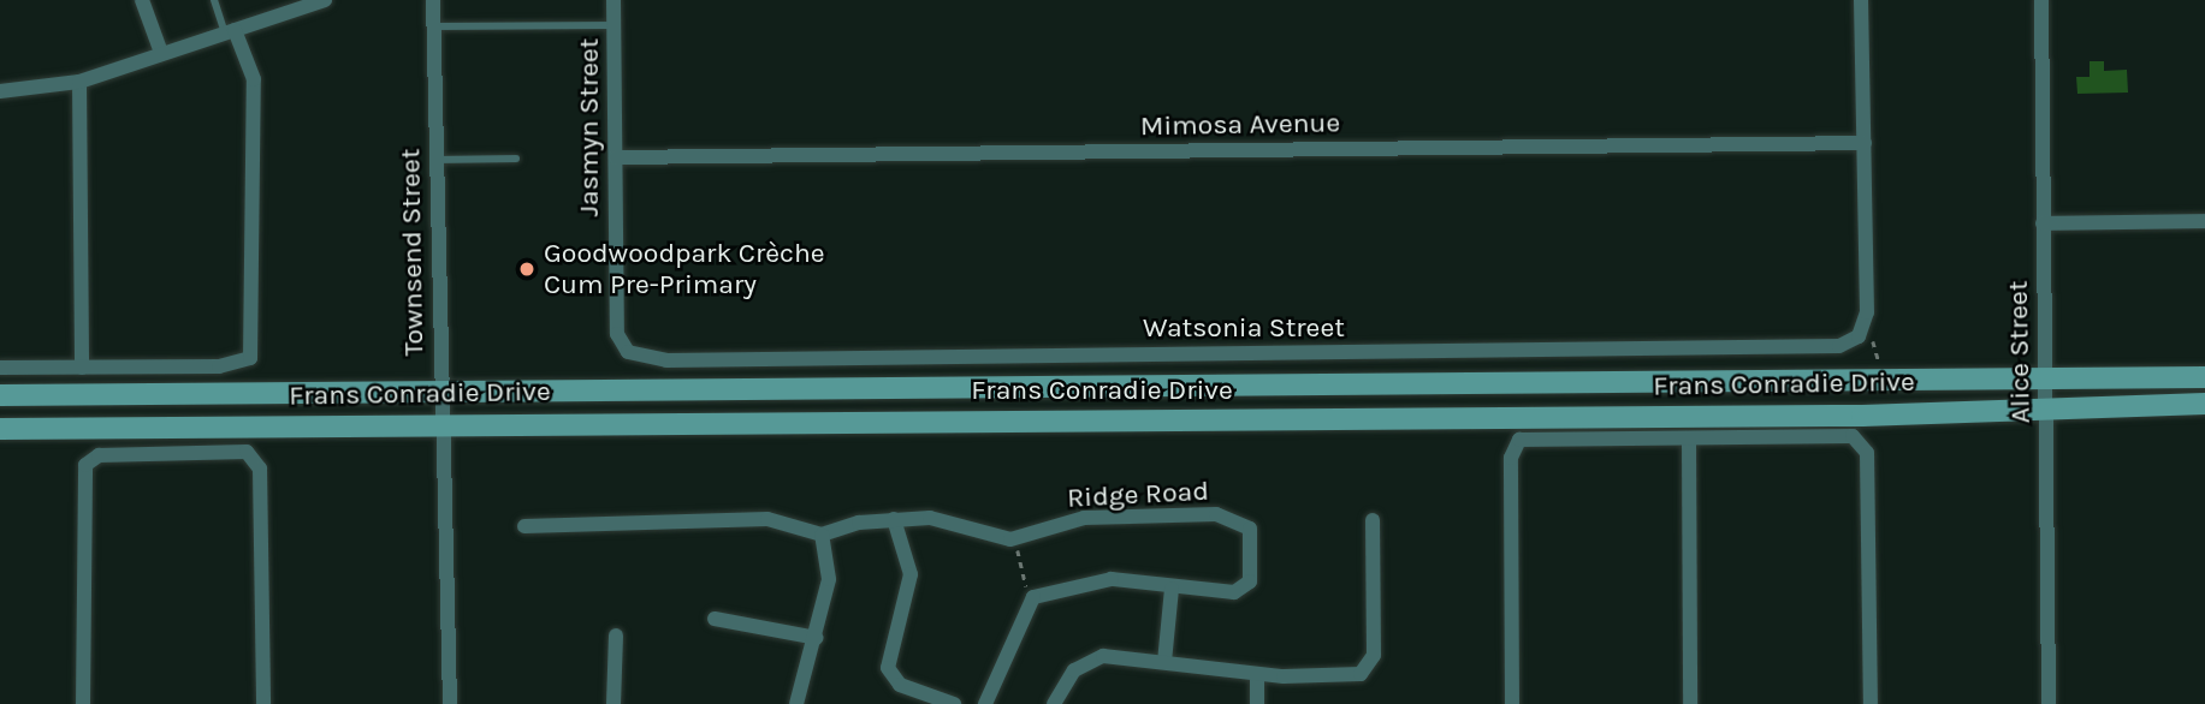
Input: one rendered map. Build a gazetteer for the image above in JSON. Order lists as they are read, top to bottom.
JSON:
{
  "streets": {
    "main road": ["Frans Conradie Drive"],
    "street": [
      "Mimosa Avenue",
      "Jasmyn Street",
      "Townsend Street",
      "Watsonia Street",
      "Alice Street",
      "Ridge Road"
    ]
  },
  "crossings": [
    ["Mimosa Avenue", "Jasmyn Street"],
    ["Jasmyn Street", "Watsonia Street"],
    ["Townsend Street", "Frans Conradie Drive"],
    ["Alice Street", "Frans Conradie Drive"]
  ],
  "places": ["Goodwoodpark Crèche Cum Pre-Primary"]
}
